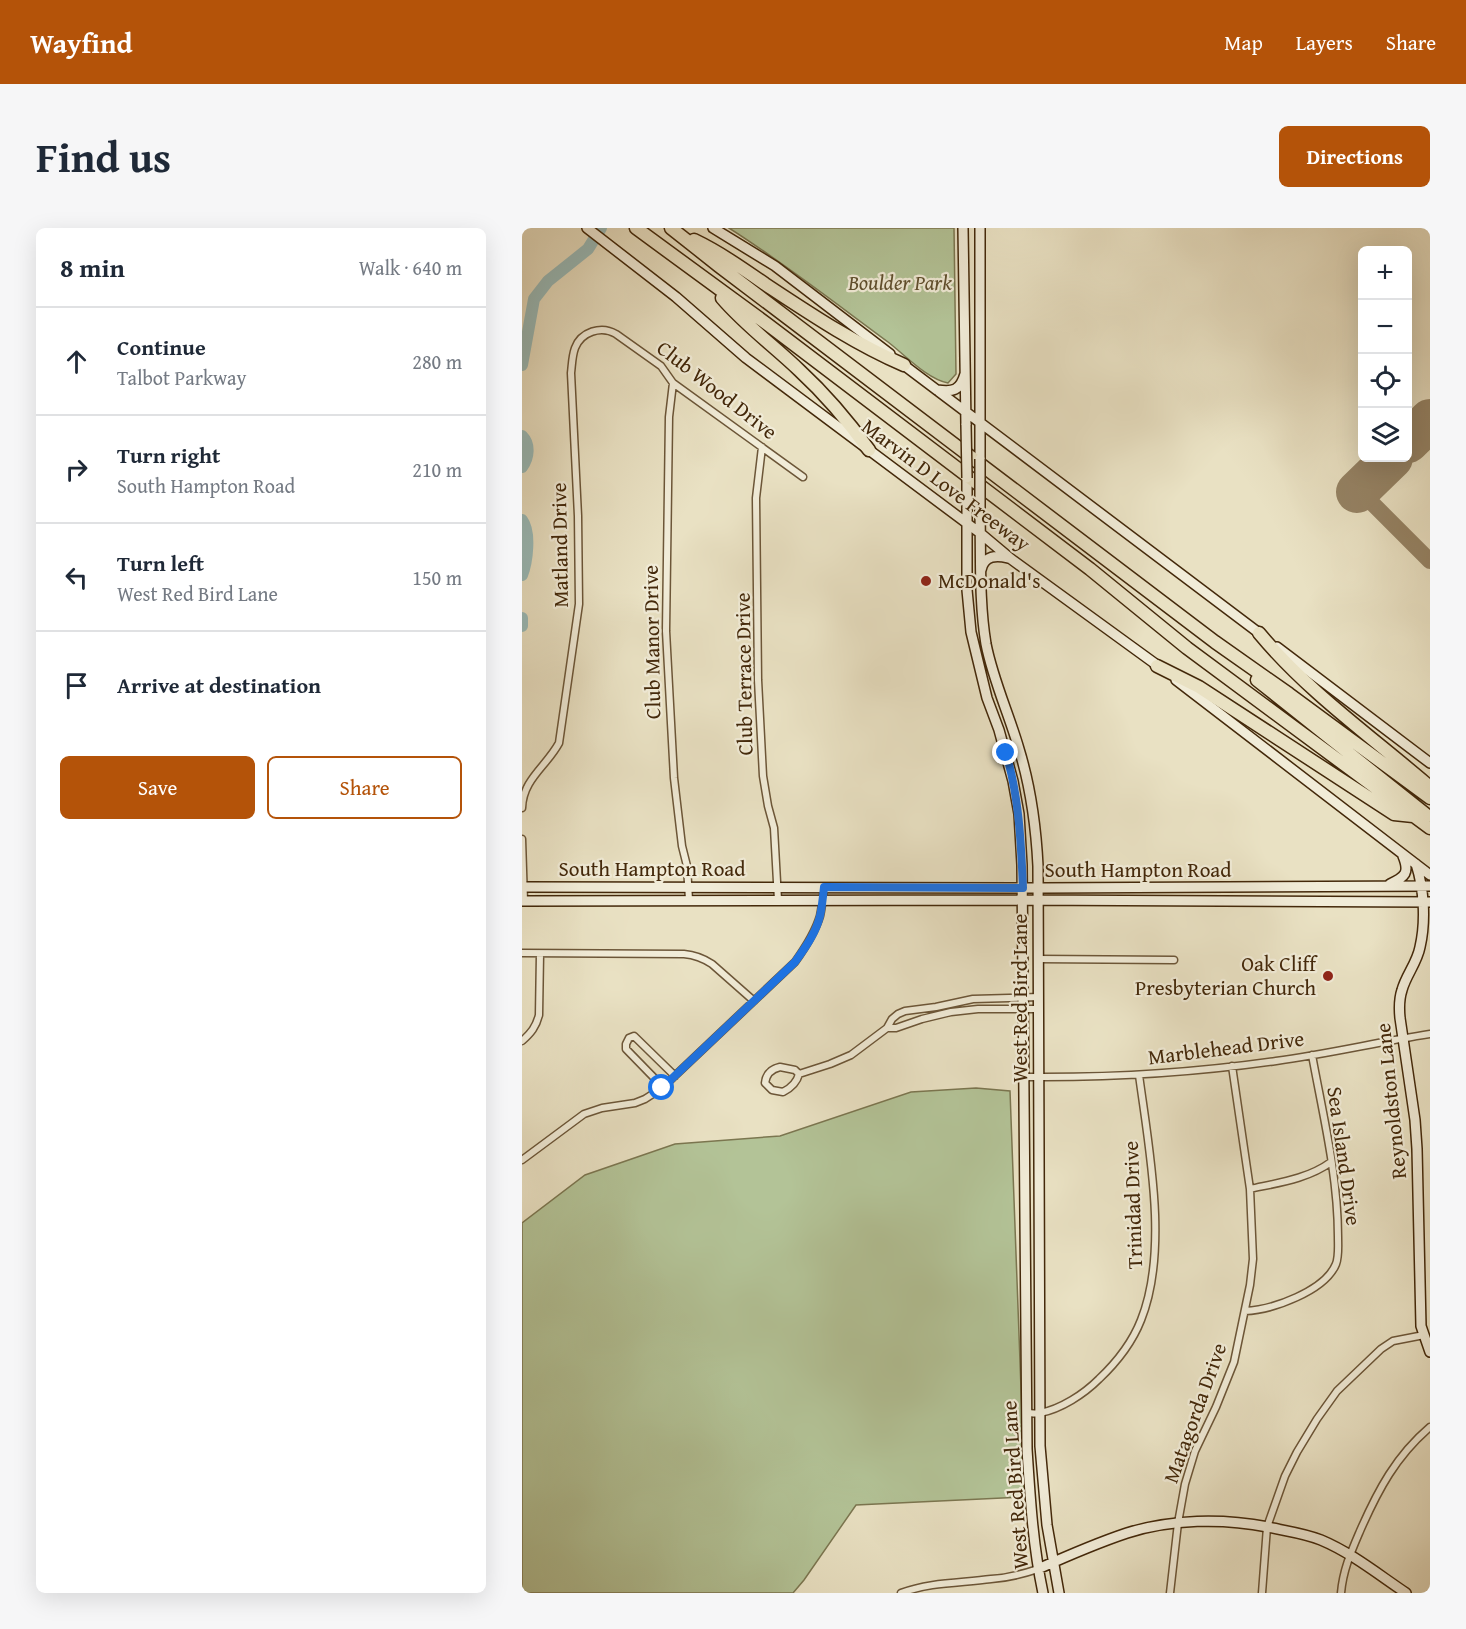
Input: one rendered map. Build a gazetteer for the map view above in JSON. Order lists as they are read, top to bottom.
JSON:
{
  "streets": {
    "highway": ["Marvin D Love Freeway"],
    "main road": ["South Hampton Road", "West Red Bird Lane", "Reynoldston Lane"],
    "street": [
      "Club Wood Drive",
      "Matland Drive",
      "Club Manor Drive",
      "Club Terrace Drive",
      "Marblehead Drive",
      "Sea Island Drive",
      "Trinidad Drive",
      "Matagorda Drive"
    ]
  },
  "crossings": [
    ["Club Wood Drive", "Matland Drive"],
    ["Club Wood Drive", "Club Manor Drive"],
    ["Club Wood Drive", "Club Terrace Drive"],
    ["Marvin D Love Freeway", "West Red Bird Lane"],
    ["Marvin D Love Freeway", "Reynoldston Lane"],
    ["Club Manor Drive", "South Hampton Road"],
    ["Club Terrace Drive", "South Hampton Road"],
    ["South Hampton Road", "West Red Bird Lane"],
    ["South Hampton Road", "Reynoldston Lane"],
    ["West Red Bird Lane", "Marblehead Drive"],
    ["West Red Bird Lane", "Trinidad Drive"],
    ["Marblehead Drive", "Reynoldston Lane"],
    ["Marblehead Drive", "Sea Island Drive"],
    ["Marblehead Drive", "Trinidad Drive"],
    ["Marblehead Drive", "Matagorda Drive"],
    ["Sea Island Drive", "Matagorda Drive"]
  ],
  "parks": ["Boulder Park"],
  "places": ["McDonald's", "Oak Cliff Presbyterian Church"],
  "page": {
    "header": "Wayfind",
    "nav": ["Map", "Layers", "Share"],
    "title": "Find us",
    "buttons": [
      "Directions",
      ["Save", "Share"]
    ],
    "heading": ["8 min", "Walk · 640 m"],
    "map_buttons": ["+", "−"],
    "list": [
      ["Continue", "Talbot Parkway", "280 m"],
      ["Turn right", "South Hampton Road", "210 m"],
      ["Turn left", "West Red Bird Lane", "150 m"],
      "Arrive at destination"
    ]
  }
}
